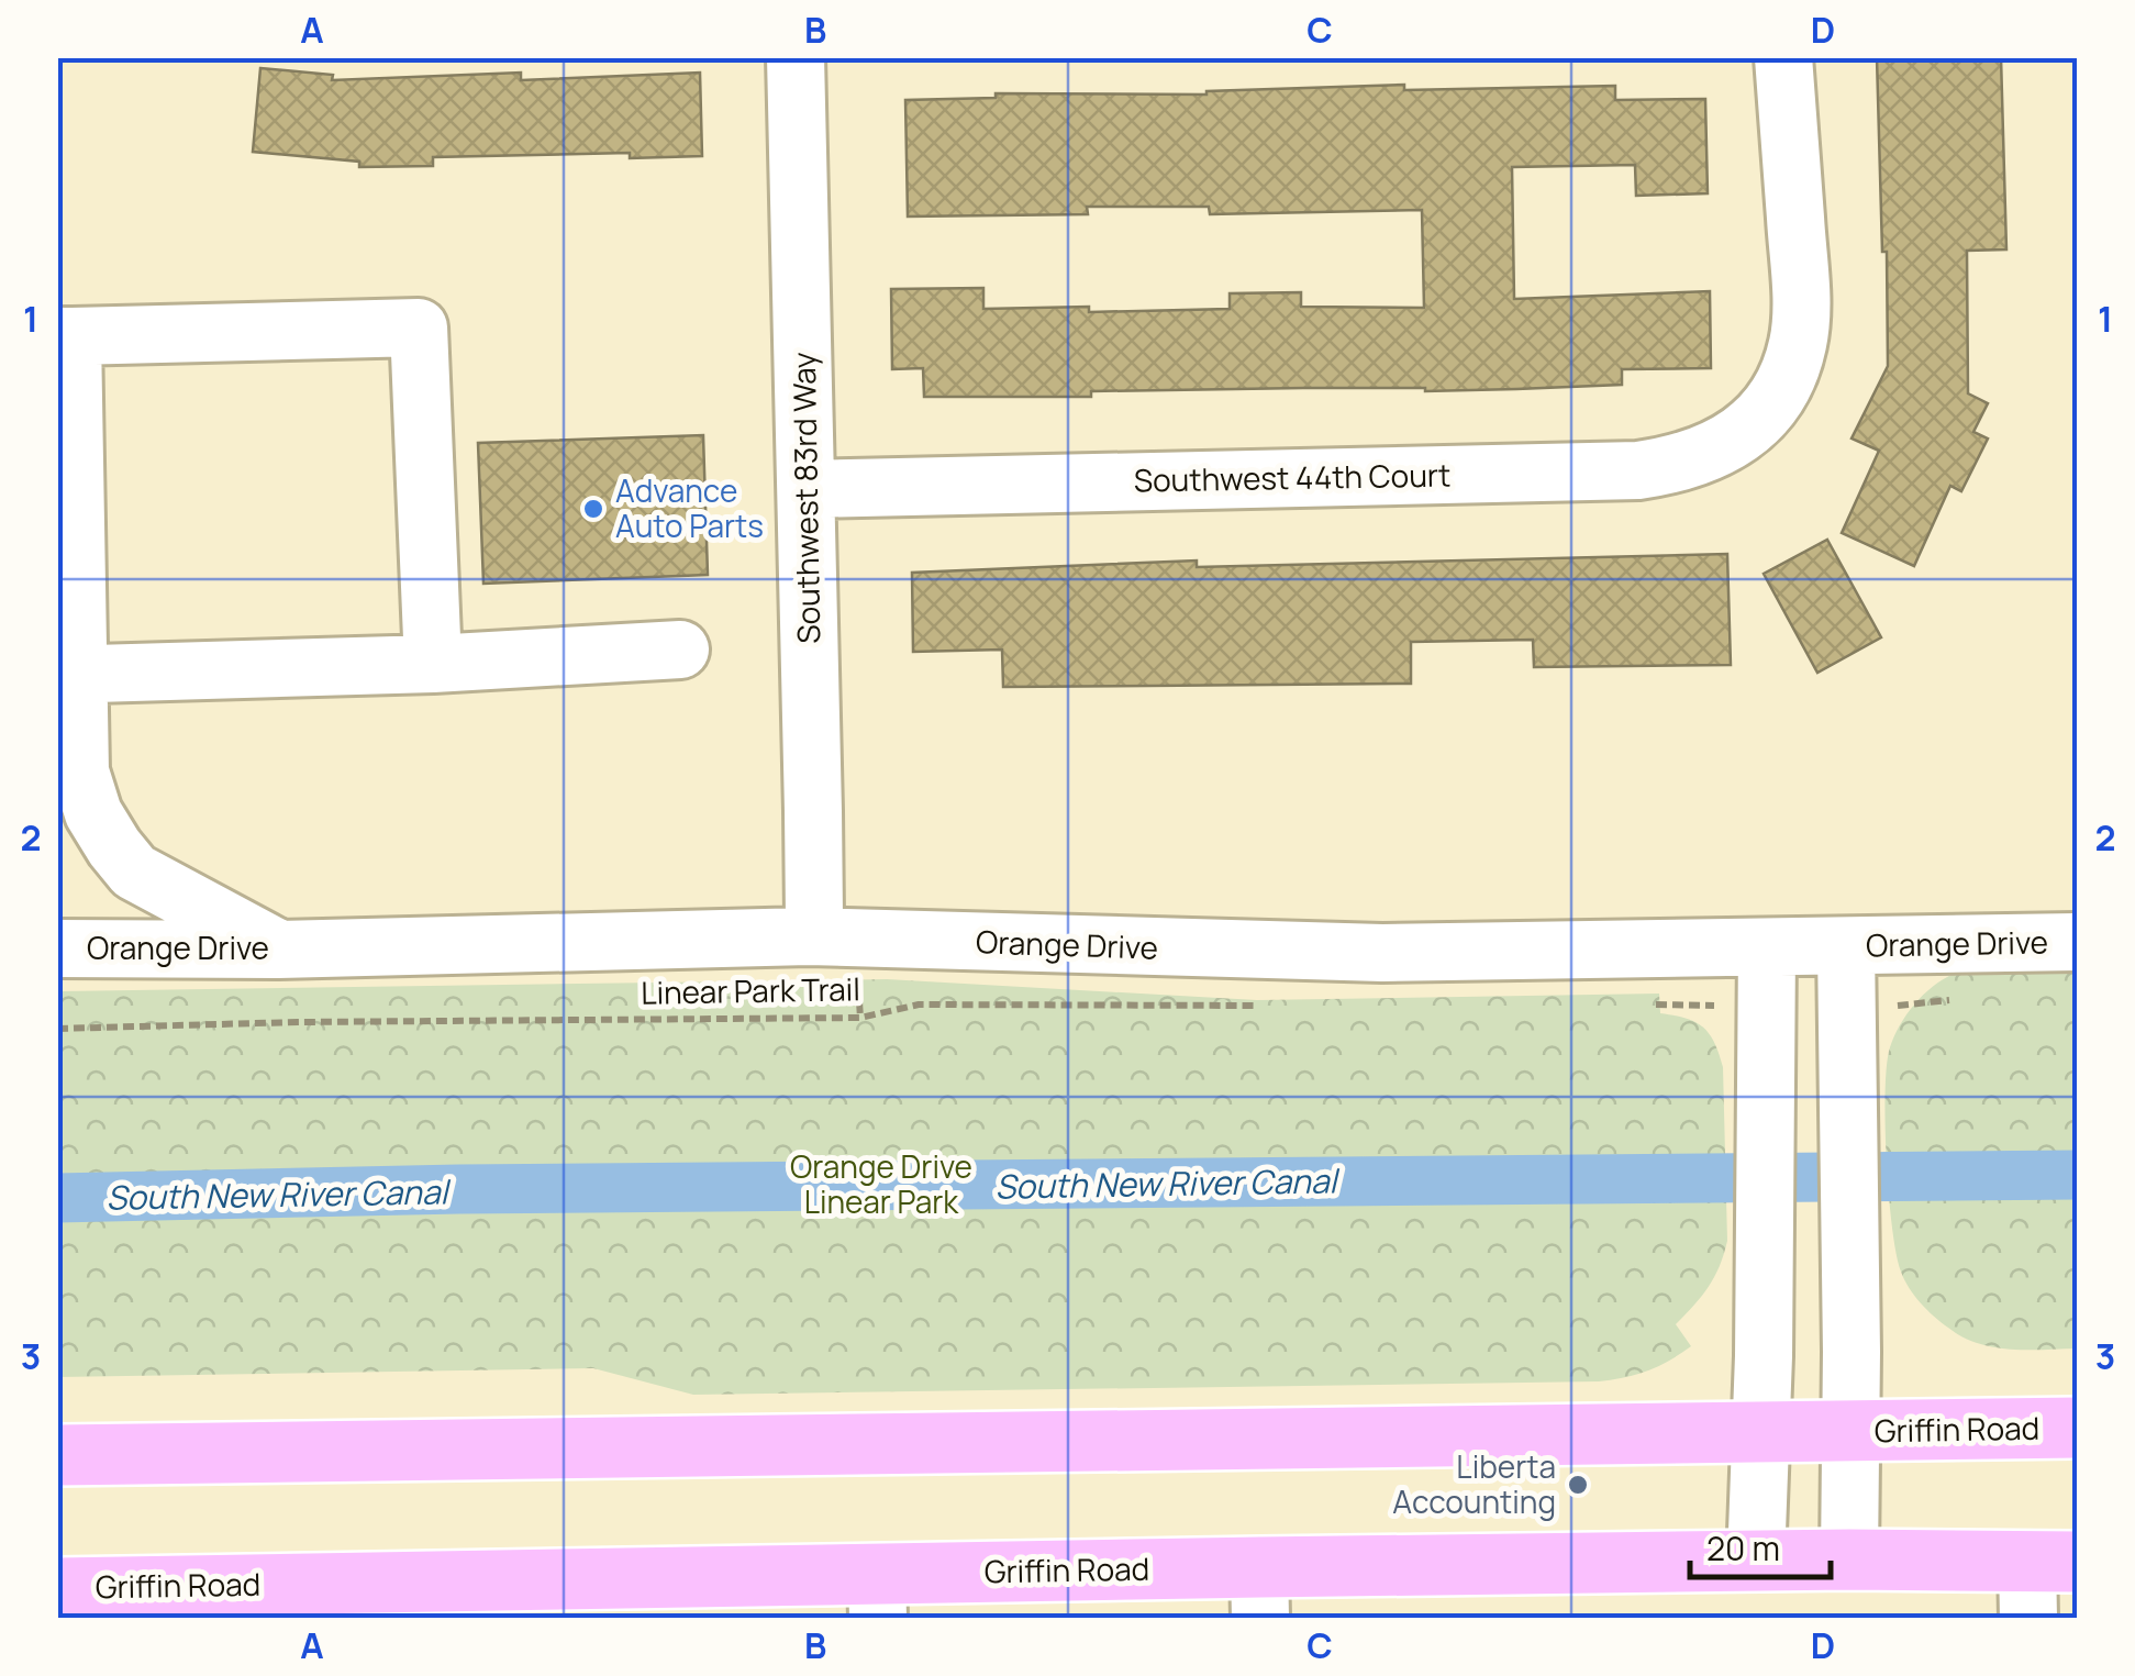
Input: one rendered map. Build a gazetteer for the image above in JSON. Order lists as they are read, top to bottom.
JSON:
{
  "streets": {
    "main road": ["Griffin Road"],
    "street": ["Southwest 44th Court", "Southwest 83rd Way", "Orange Drive"],
    "path": ["Linear Park Trail"]
  },
  "crossings": [
    ["Southwest 44th Court", "Southwest 83rd Way"],
    ["Southwest 83rd Way", "Orange Drive"]
  ],
  "water": ["South New River Canal"],
  "parks": ["Orange Drive Linear Park"],
  "places": ["Advance Auto Parts", "Liberta Accounting"],
  "scale_bar": "20 m",
  "grid": {
    "columns": [
      "A",
      "B",
      "C",
      "D"
    ],
    "rows": ["1", "2", "3"]
  }
}
